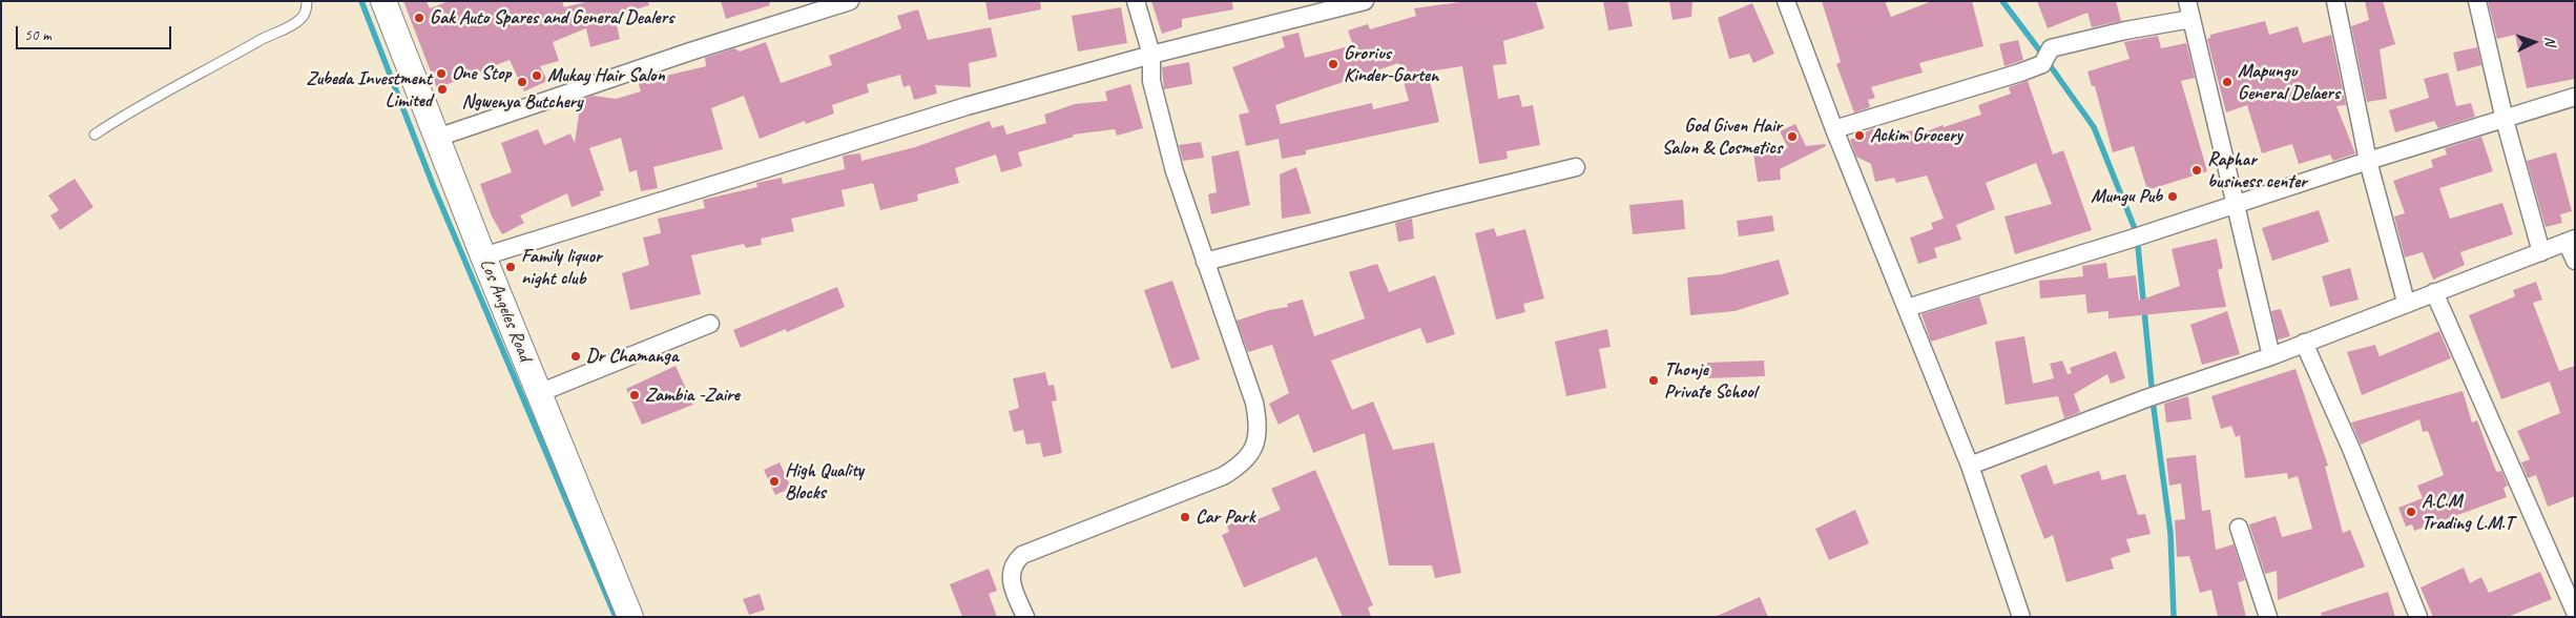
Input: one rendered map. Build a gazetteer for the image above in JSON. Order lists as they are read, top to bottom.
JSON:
{
  "streets": {
    "main road": ["Los Angeles Road"]
  },
  "places": [
    "Gak Auto Spares and General Dealers",
    "Grorius Kinder-Garten",
    "One Stop",
    "Mukay Hair Salon",
    "Ngwenya Butchery",
    "Mapungu General Delaers",
    "Zubeda Investment Limited",
    "Ackim Grocery",
    "God Given Hair Salon & Cosmetics",
    "Raphar business center",
    "Mungu Pub",
    "Family liquor night club",
    "Dr Chamanga",
    "Thonje Private School",
    "Zambia -Zaire",
    "High Quality Blocks",
    "A.C.M Trading L.M.T",
    "Car Park"
  ],
  "scale_bar": "50 m",
  "north": "right"
}
